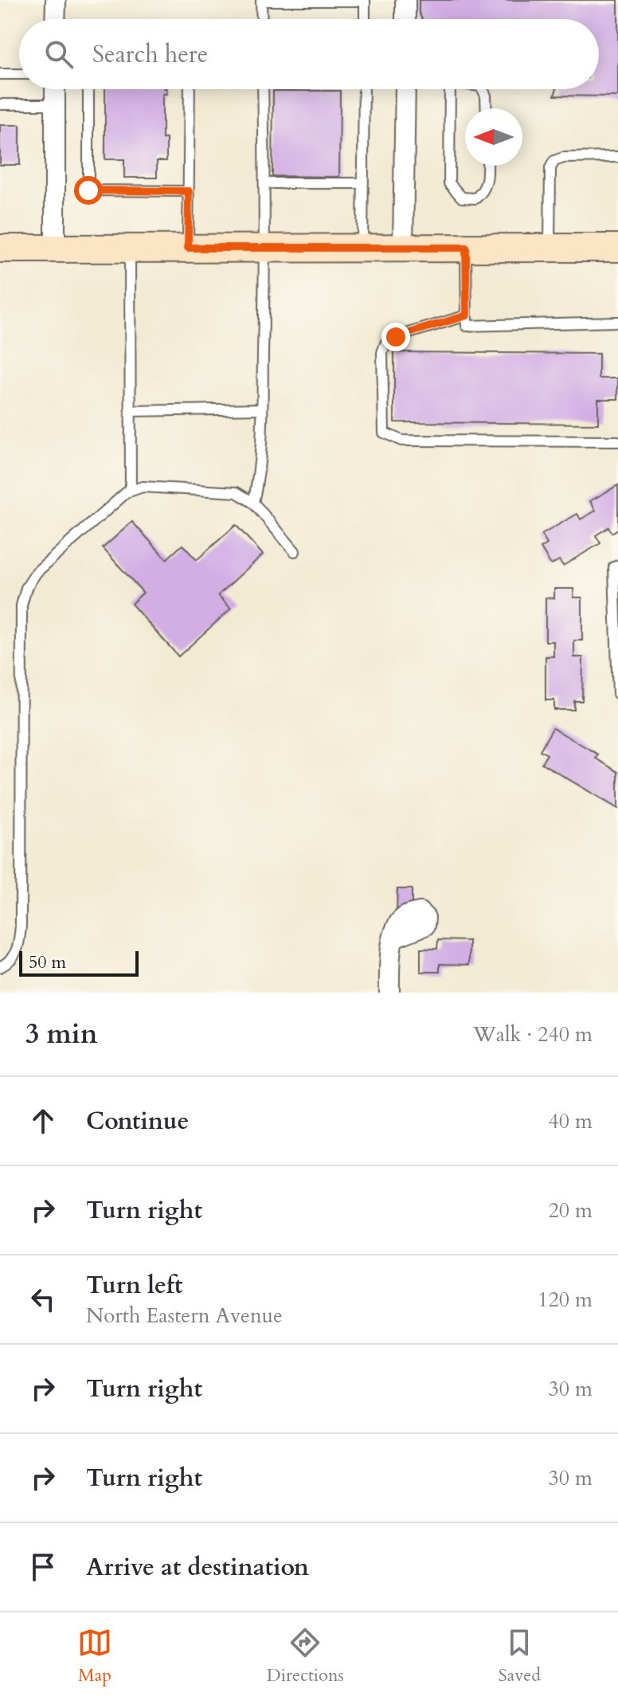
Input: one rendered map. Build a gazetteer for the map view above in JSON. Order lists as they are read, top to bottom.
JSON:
{
  "scale_bar": "50 m",
  "north": "left",
  "page": {
    "search": "Search here",
    "scale": "50 m",
    "heading": ["3 min", "Walk · 240 m"],
    "list": [
      ["Continue", "40 m"],
      ["Turn right", "20 m"],
      ["Turn left", "North Eastern Avenue", "120 m"],
      ["Turn right", "30 m"],
      ["Turn right", "30 m"],
      "Arrive at destination"
    ],
    "nav": ["Map", "Directions", "Saved"]
  }
}
